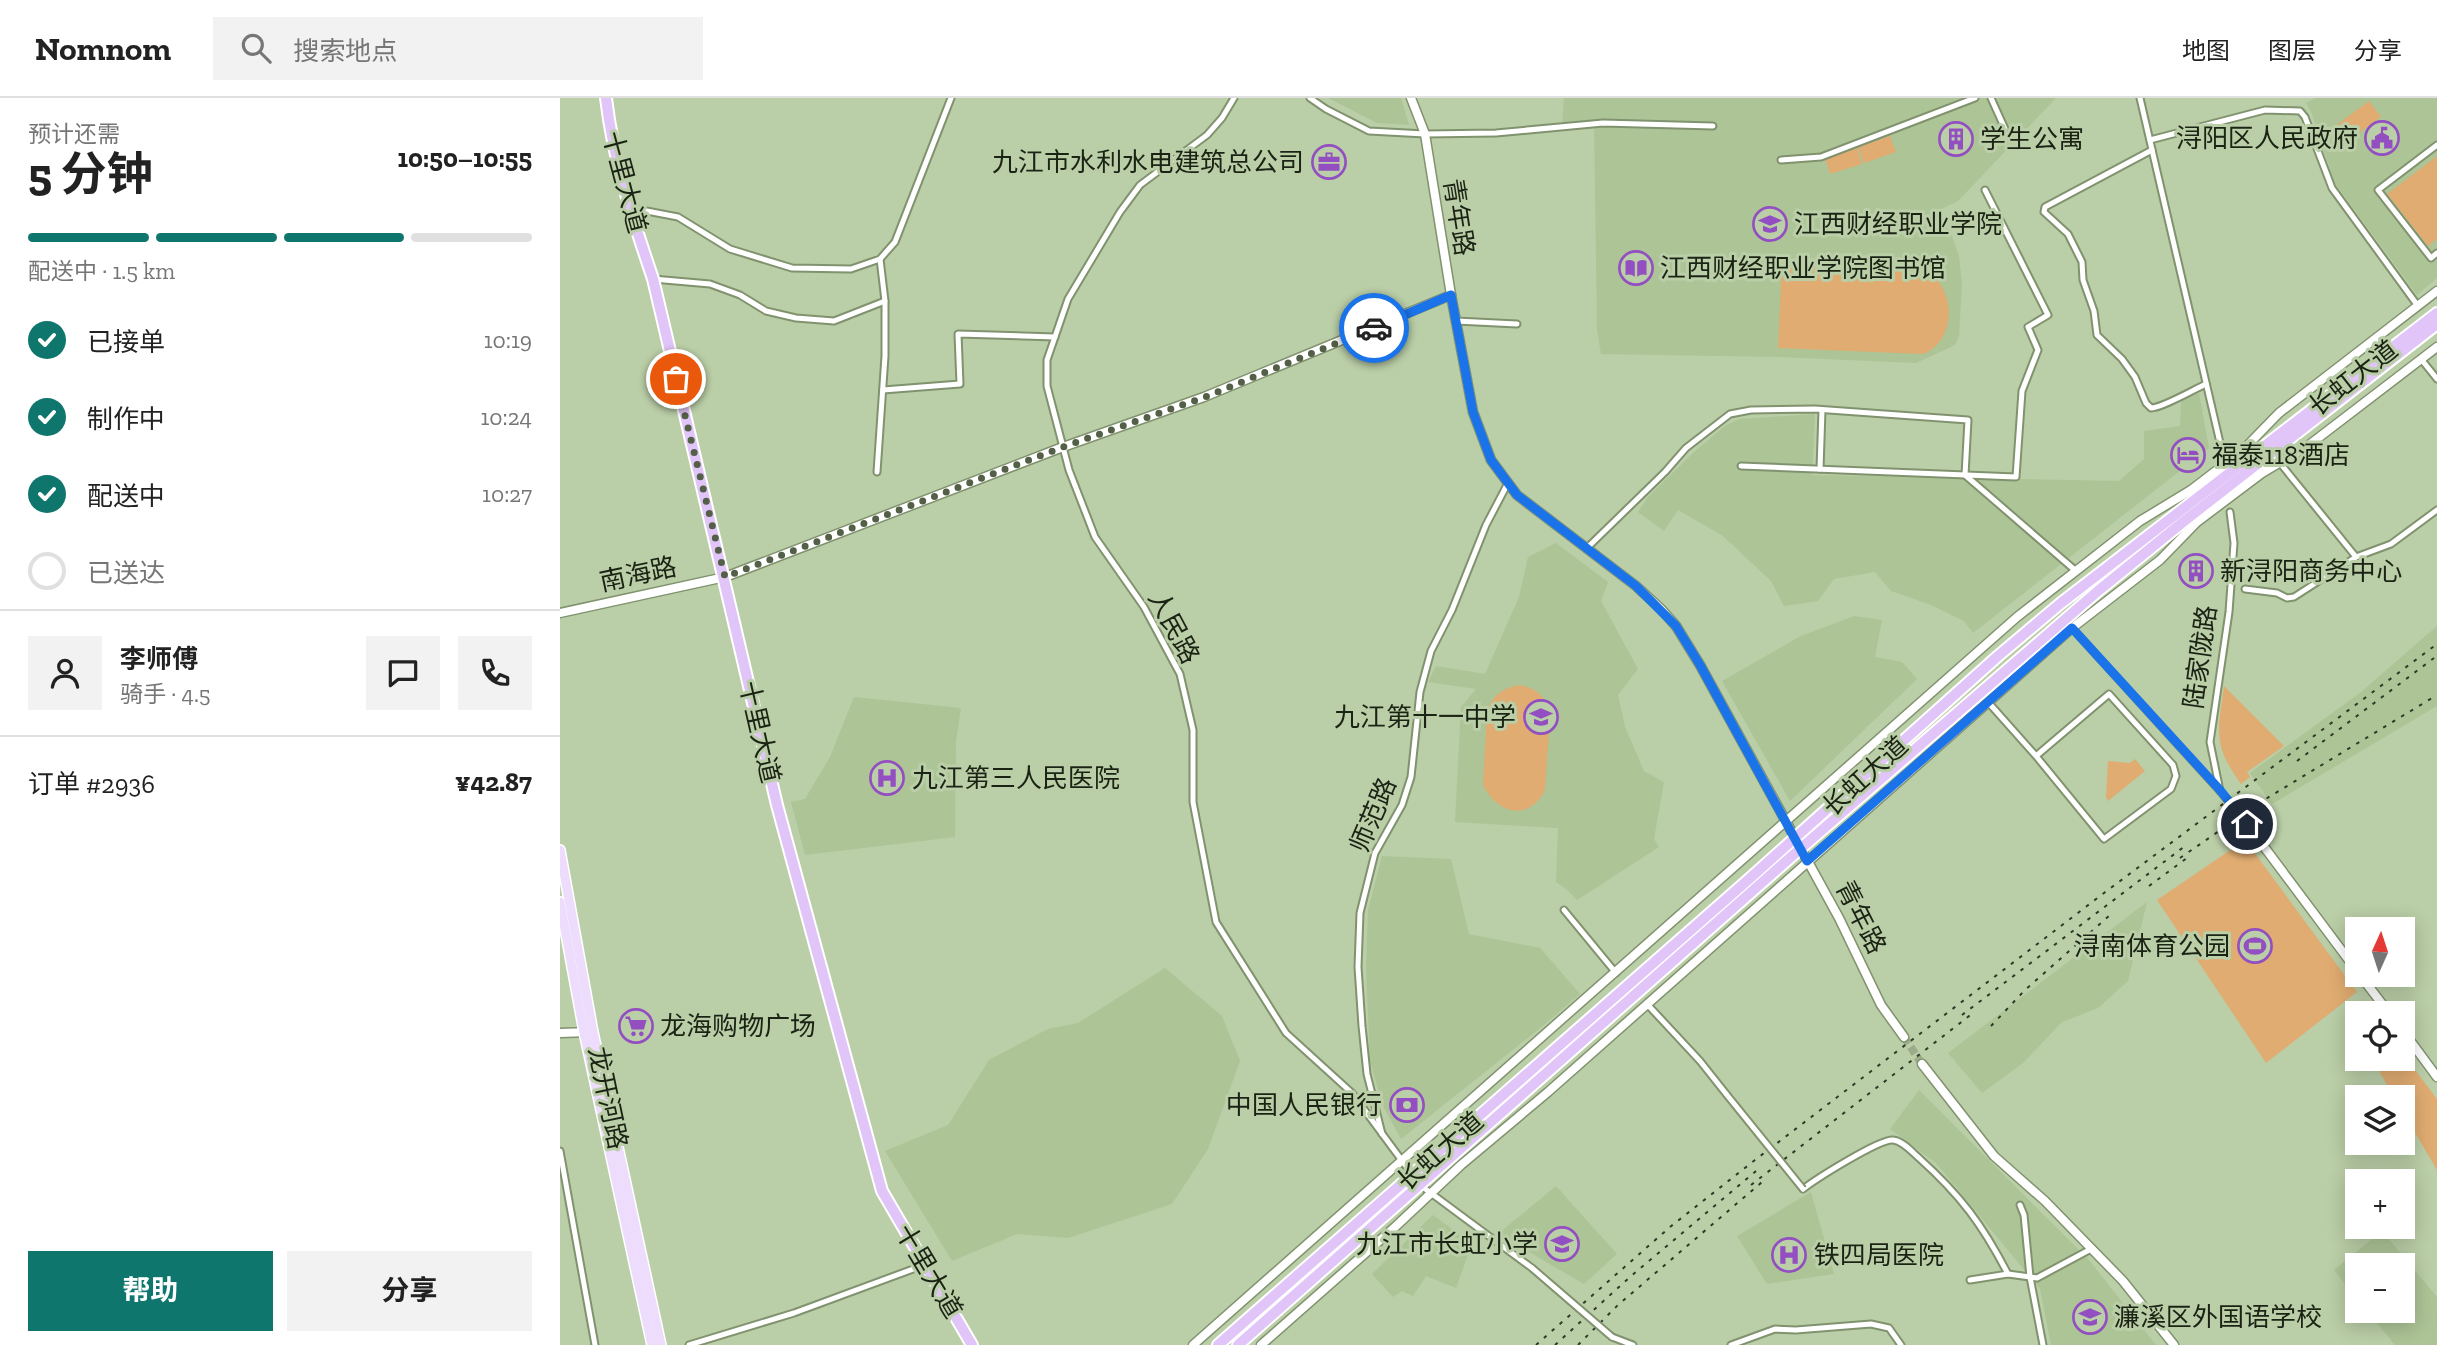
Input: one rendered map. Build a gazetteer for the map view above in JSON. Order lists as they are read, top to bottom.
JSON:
{
  "streets": {
    "highway": ["十里大道", "长虹大道"],
    "main road": ["龙开河路"],
    "street": [
      "青年路",
      "南海路",
      "人民路",
      "陆家陇路",
      "师范路"
    ]
  },
  "crossings": [
    ["十里大道", "南海路"],
    ["青年路", "长虹大道"],
    ["青年路", "南海路"],
    ["青年路", "师范路"],
    ["长虹大道", "人民路"],
    ["南海路", "人民路"],
    ["人民路", "师范路"]
  ],
  "places": {
    "public building": ["浔阳区人民政府"],
    "building": ["学生公寓", "新浔阳商务中心"],
    "office": ["九江市水利水电建筑总公司"],
    "school or university": [
      "江西财经职业学院",
      "九江第十一中学",
      "九江市长虹小学",
      "濂溪区外国语学校"
    ],
    "library": ["江西财经职业学院图书馆"],
    "hotel": ["福泰118酒店"],
    "hospital": ["九江第三人民医院", "铁四局医院"],
    "sports": ["浔南体育公园"],
    "supermarket": ["龙海购物广场"],
    "bank": ["中国人民银行"]
  },
  "north": "top",
  "page": {
    "header": "Nomnom",
    "search": "搜索地点",
    "nav": ["地图", "图层", "分享"],
    "heading": ["5 分钟", "预计还需", "10:50–10:55"],
    "panel": [
      "李师傅",
      "骑手 · 4.5",
      "订单 #2936",
      "¥42.87"
    ],
    "bar": "配送中 · 1.5 km",
    "list": [
      ["已接单", "10:19"],
      ["制作中", "10:24"],
      ["配送中", "10:27"],
      "已送达"
    ],
    "map_buttons": ["+", "−"],
    "buttons": ["帮助", "分享"]
  }
}
